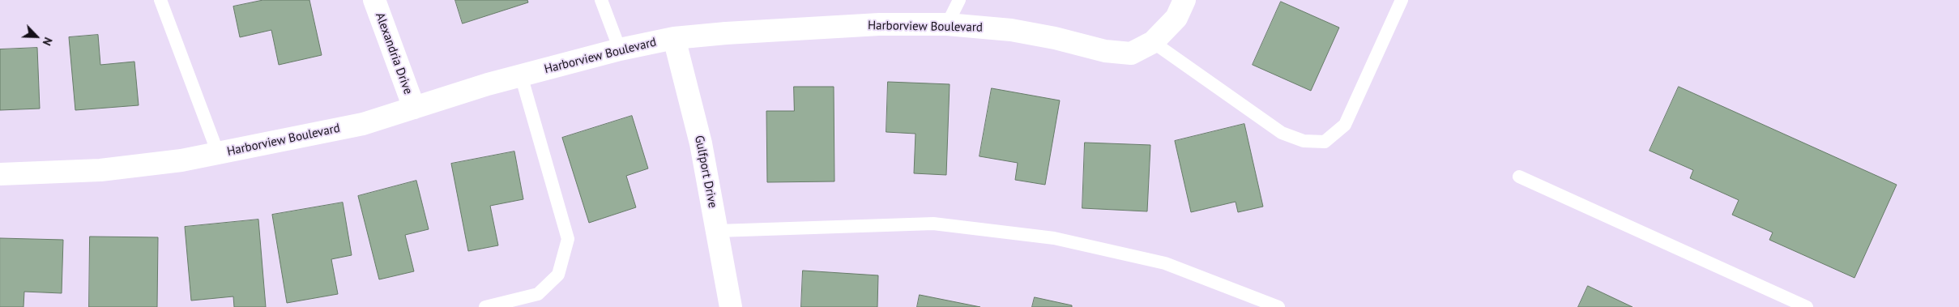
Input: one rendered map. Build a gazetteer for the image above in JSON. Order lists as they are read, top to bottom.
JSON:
{
  "streets": {
    "street": ["Harborview Boulevard", "Alexandria Drive", "Gulfport Drive"]
  },
  "crossings": [
    ["Harborview Boulevard", "Alexandria Drive"],
    ["Harborview Boulevard", "Gulfport Drive"]
  ],
  "north": "bottom right"
}
